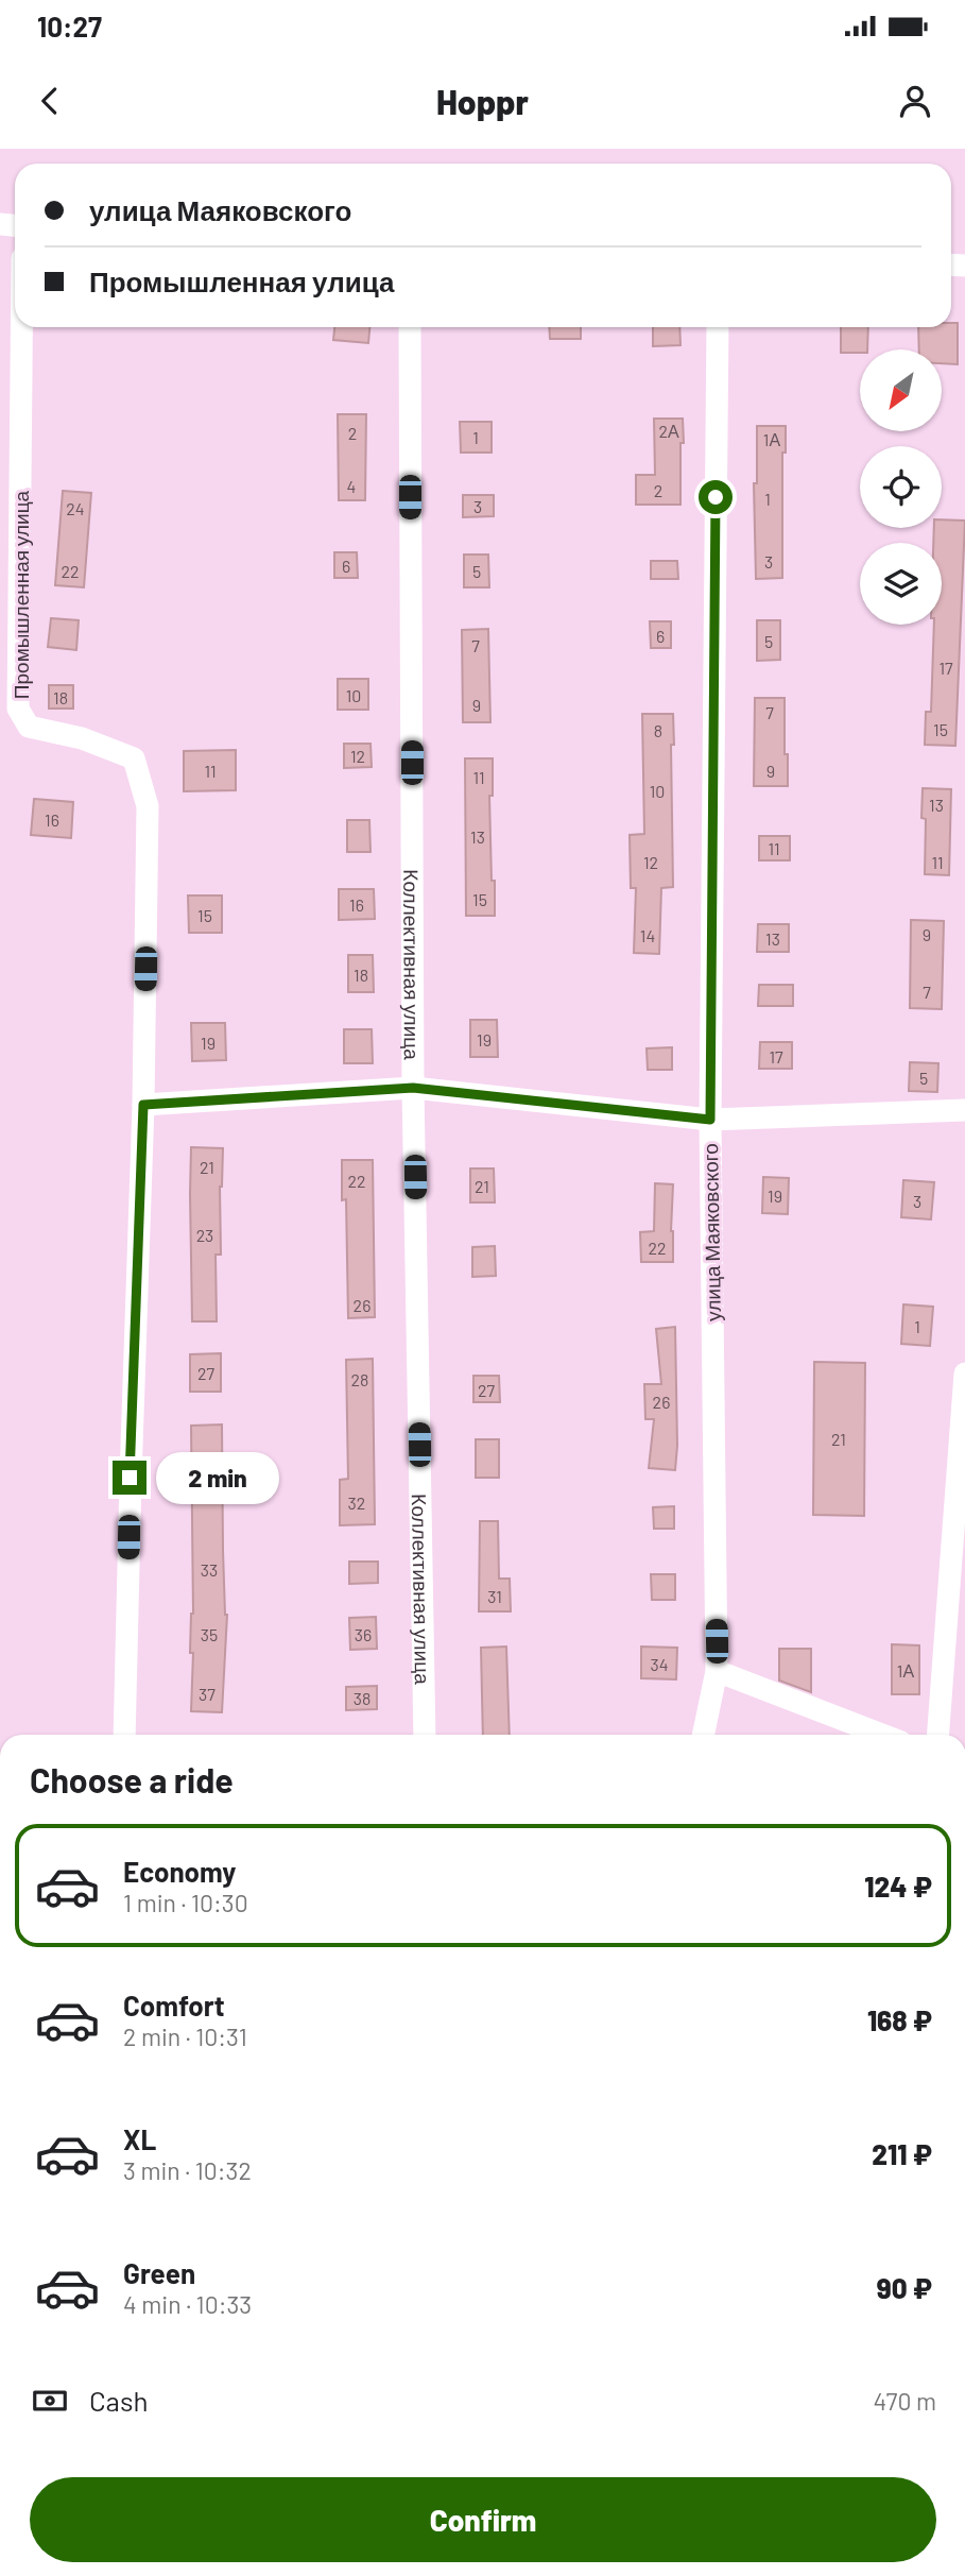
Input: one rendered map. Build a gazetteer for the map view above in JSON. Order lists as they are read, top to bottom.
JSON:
{
  "streets": {
    "street": ["Промышленная улица", "Коллективная улица", "улица Маяковского"]
  },
  "house_numbers": [
    "2А",
    "2",
    "1",
    "1А",
    "4",
    "2",
    "1",
    "3",
    "24",
    "3",
    "6",
    "22",
    "5",
    "6",
    "5",
    "7",
    "17",
    "10",
    "18",
    "9",
    "7",
    "15",
    "8",
    "12",
    "11",
    "9",
    "11",
    "10",
    "13",
    "16",
    "13",
    "11",
    "12",
    "11",
    "15",
    "16",
    "15",
    "9",
    "14",
    "13",
    "18",
    "7",
    "19",
    "19",
    "17",
    "5",
    "21",
    "22",
    "21",
    "19",
    "3",
    "23",
    "22",
    "26",
    "1",
    "27",
    "28",
    "27",
    "26",
    "21",
    "32",
    "33",
    "31",
    "35",
    "36",
    "34",
    "1А",
    "37",
    "38"
  ],
  "north": "bottom left",
  "page": {
    "status": "10:27",
    "header": "Hoppr",
    "banner": ["улица Маяковского", "Промышленная улица"],
    "bubble": "2 min",
    "heading": "Choose a ride",
    "list": [
      {
        "name": "Economy",
        "note": "1 min · 10:30",
        "value": "124 ₽"
      },
      {
        "name": "Comfort",
        "note": "2 min · 10:31",
        "value": "168 ₽"
      },
      {
        "name": "XL",
        "note": "3 min · 10:32",
        "value": "211 ₽"
      },
      {
        "name": "Green",
        "note": "4 min · 10:33",
        "value": "90 ₽"
      }
    ],
    "pay": ["Cash", "470 m"],
    "buttons": "Confirm"
  }
}
